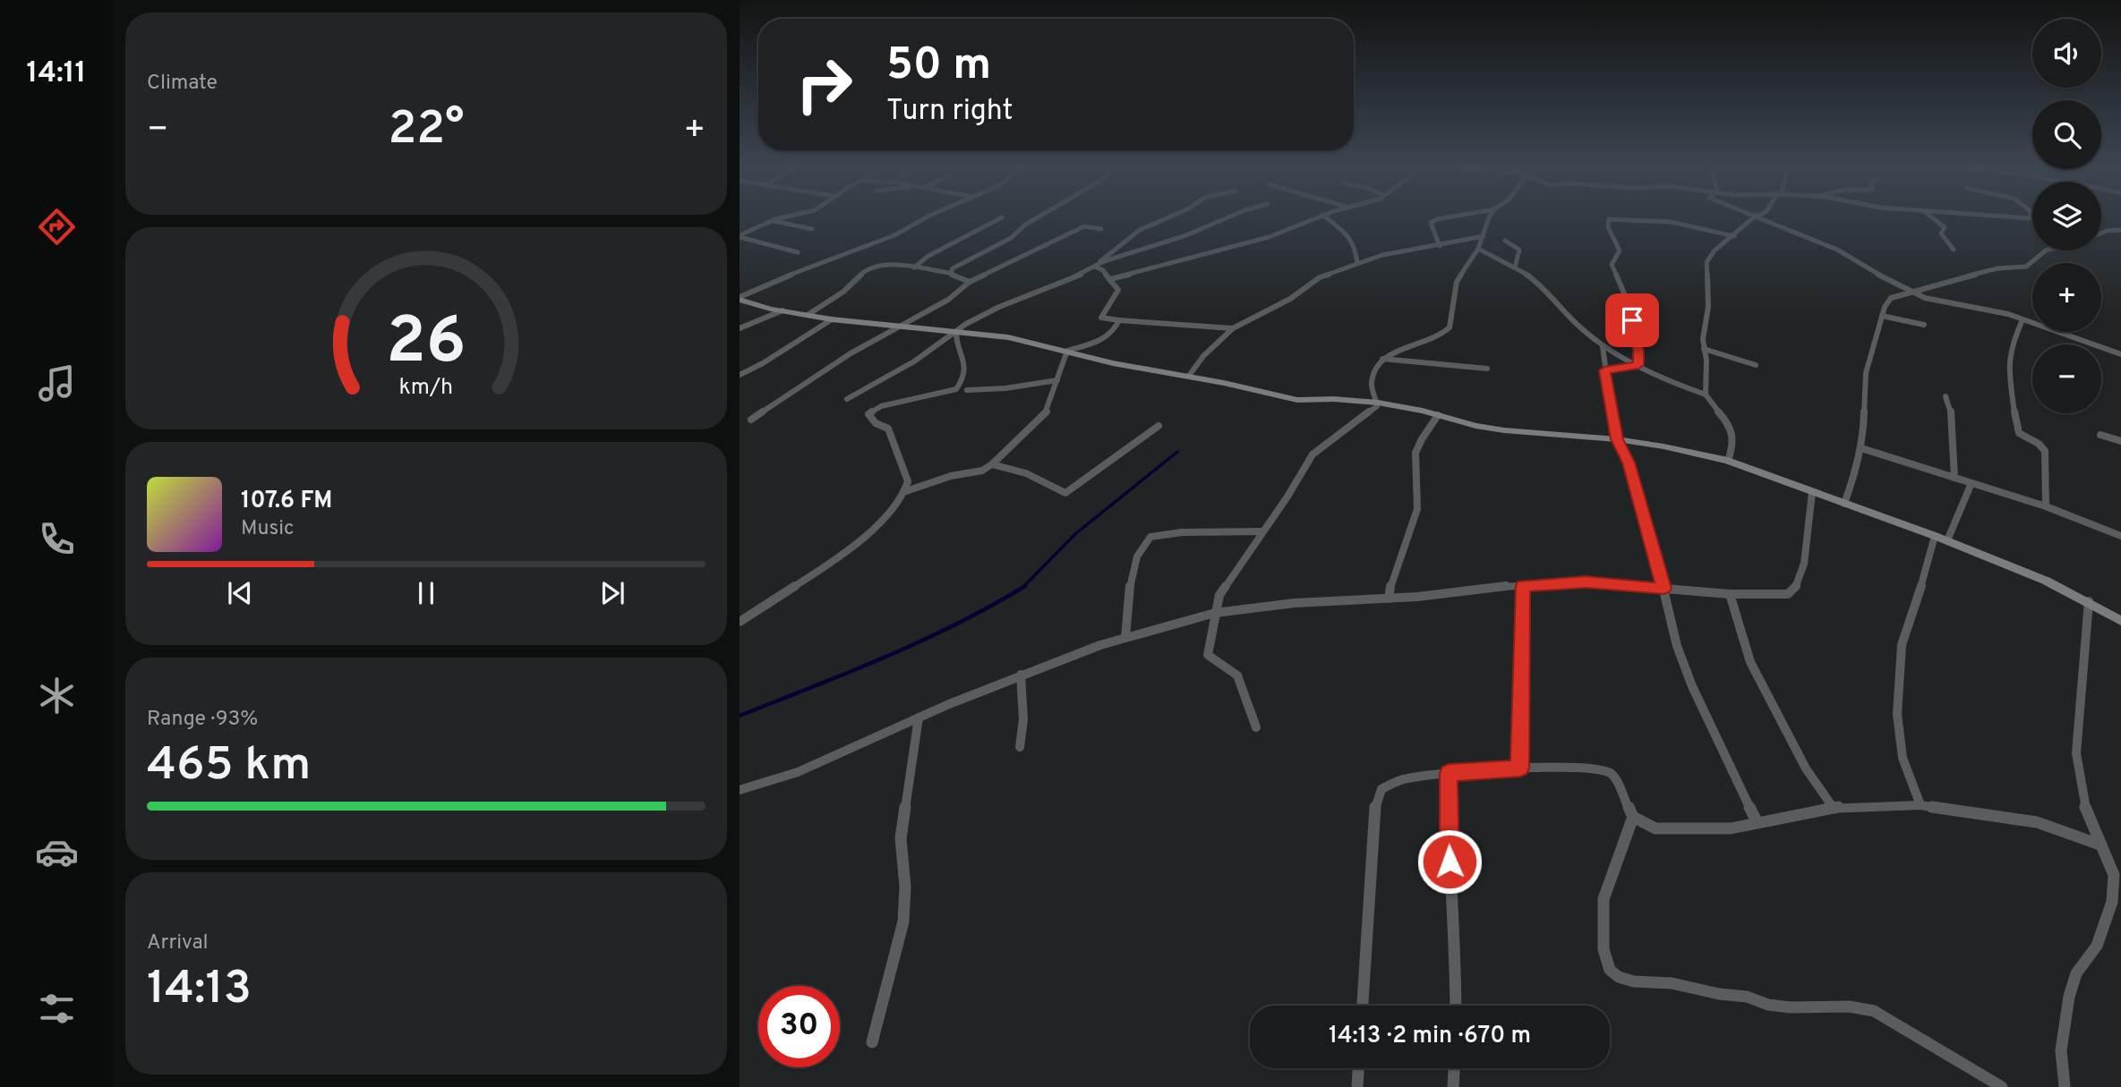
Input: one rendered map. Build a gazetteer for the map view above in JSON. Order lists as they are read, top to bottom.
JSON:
{
  "page": {
    "tabs": "14:11",
    "tile": [
      "Climate",
      ["Range · 93%", "465 km"],
      ["Arrival", "14:13"]
    ],
    "map_buttons": ["+", "−"],
    "turn": ["50 m", "Turn right"],
    "heat": ["−", "22°", "+"],
    "song": ["107.6 FM", "Music"],
    "limit": "30",
    "trip": "14:13 · 2 min · 670 m",
    "gauge": ["26", "km/h"]
  }
}
